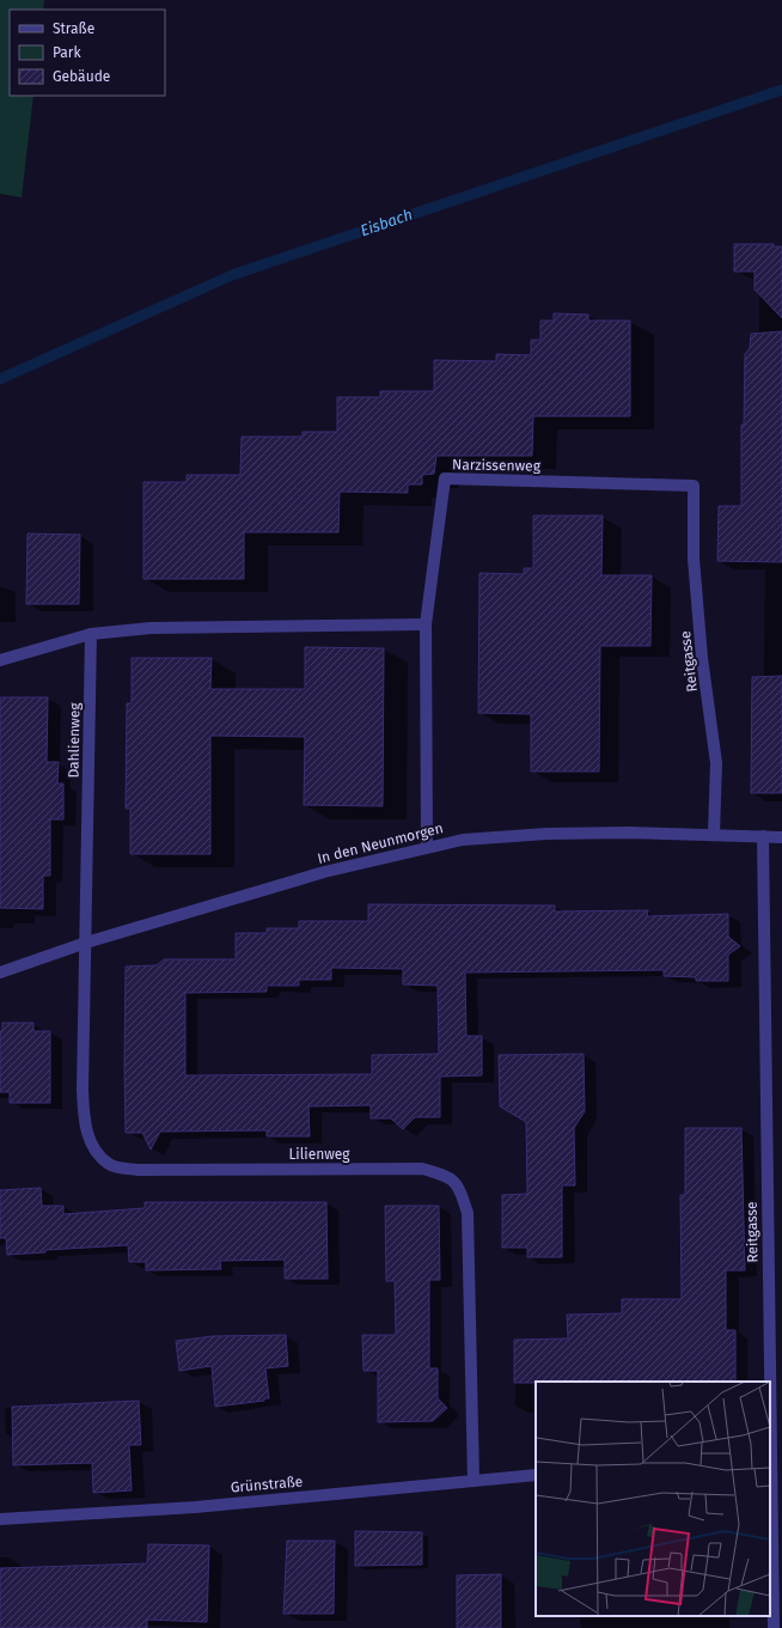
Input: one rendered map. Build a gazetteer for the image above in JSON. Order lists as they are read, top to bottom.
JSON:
{
  "streets": {
    "street": [
      "Narzissenweg",
      "Reitgasse",
      "Dahlienweg",
      "In den Neunmorgen",
      "Lilienweg",
      "Grünstraße"
    ]
  },
  "crossings": [
    ["Narzissenweg", "Reitgasse"],
    ["Narzissenweg", "In den Neunmorgen"],
    ["Reitgasse", "In den Neunmorgen"],
    ["Dahlienweg", "In den Neunmorgen"],
    ["Dahlienweg", "Lilienweg"],
    ["In den Neunmorgen", "Lilienweg"],
    ["Lilienweg", "Grünstraße"]
  ],
  "water": ["Eisbach"],
  "legend": ["Straße", "Park", "Gebäude"]
}
